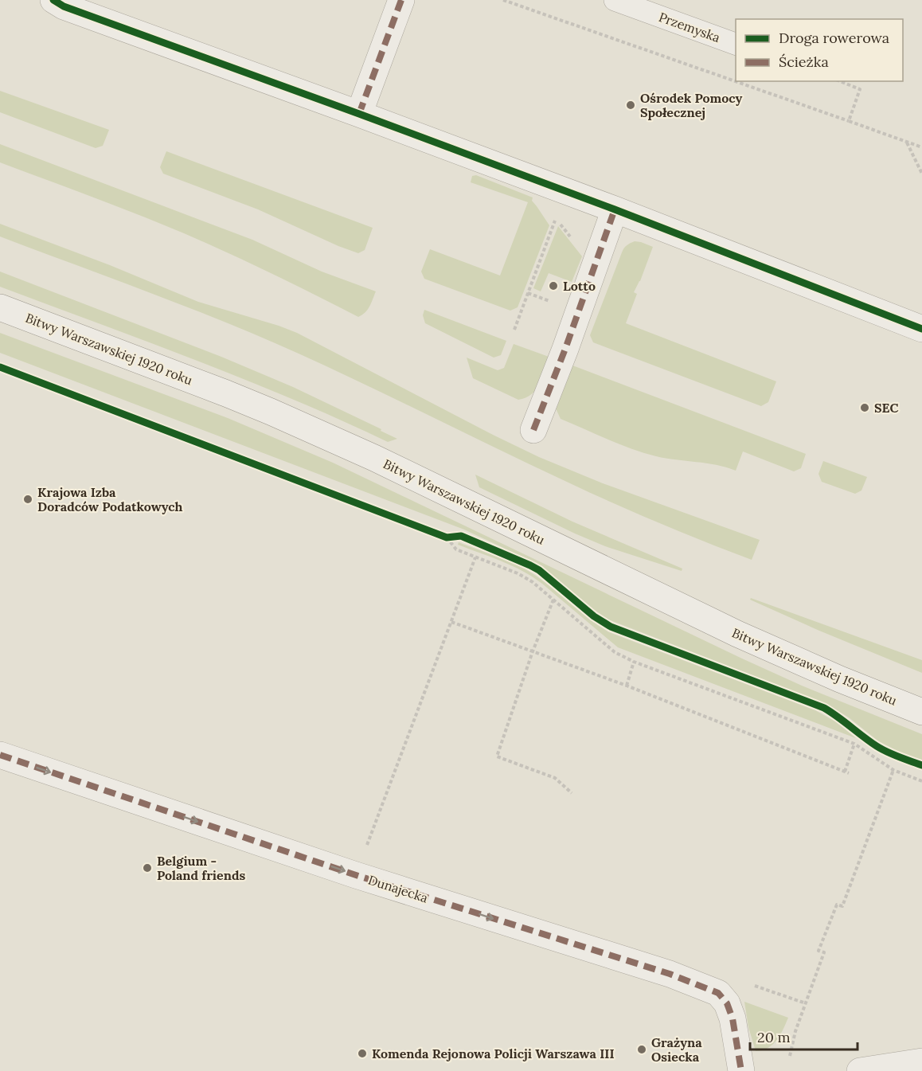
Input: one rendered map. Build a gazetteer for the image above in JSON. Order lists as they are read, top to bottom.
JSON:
{
  "streets": {
    "street": ["Bitwy Warszawskiej 1920 roku", "Dunajecka"],
    "lane": ["Przemyska"]
  },
  "one_way": ["Dunajecka"],
  "places": [
    "Ośrodek Pomocy Społecznej",
    "Lotto",
    "SEC",
    "Krajowa Izba Doradców Podatkowych",
    "Belgium - Poland friends",
    "Grażyna Osiecka",
    "Komenda Rejonowa Policji Warszawa III"
  ],
  "legend": ["Droga rowerowa", "Ścieżka"],
  "scale_bar": "20 m"
}
